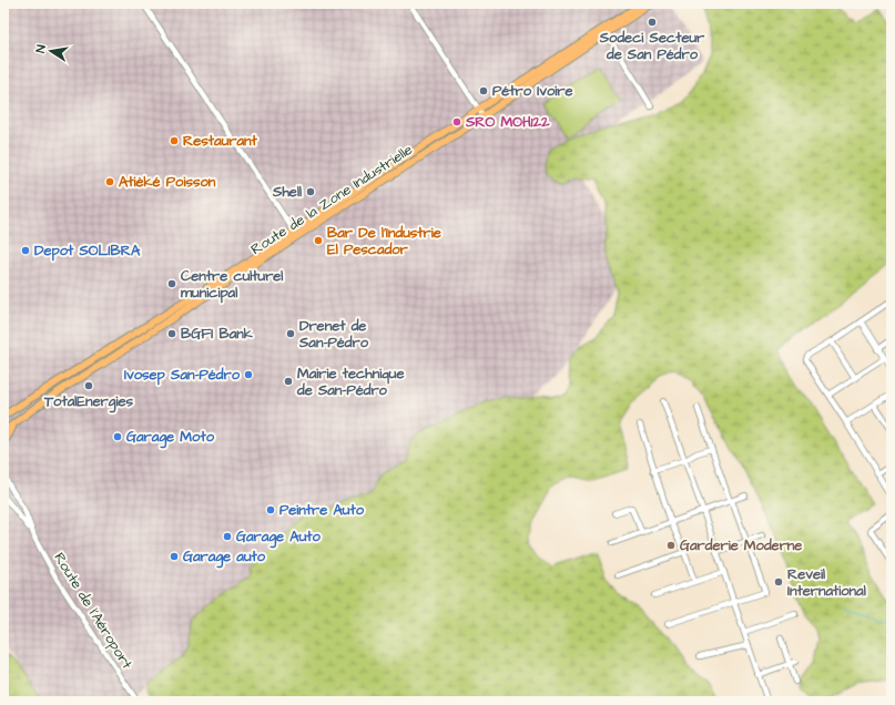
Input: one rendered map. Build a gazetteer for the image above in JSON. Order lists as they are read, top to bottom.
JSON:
{
  "streets": {
    "main road": ["Route de la Zone Industrielle"],
    "street": ["Route de l'Aéroport"]
  },
  "places": [
    "Sodeci Secteur de San Pédro",
    "Pétro Ivoire",
    "SRO MOH122",
    "Restaurant",
    "Atièké Poisson",
    "Shell",
    "Bar De l'Industrie El Pescador",
    "Depot SOLIBRA",
    "Centre culturel municipal",
    "BGFI Bank",
    "Drenet de San-Pédro",
    "Ivosep San-Pédro",
    "Mairie technique de San-Pédro",
    "TotalEnergies",
    "Garage Moto",
    "Peintre Auto",
    "Garage Auto",
    "Garderie Moderne",
    "Garage auto",
    "Reveil International"
  ],
  "north": "left"
}
